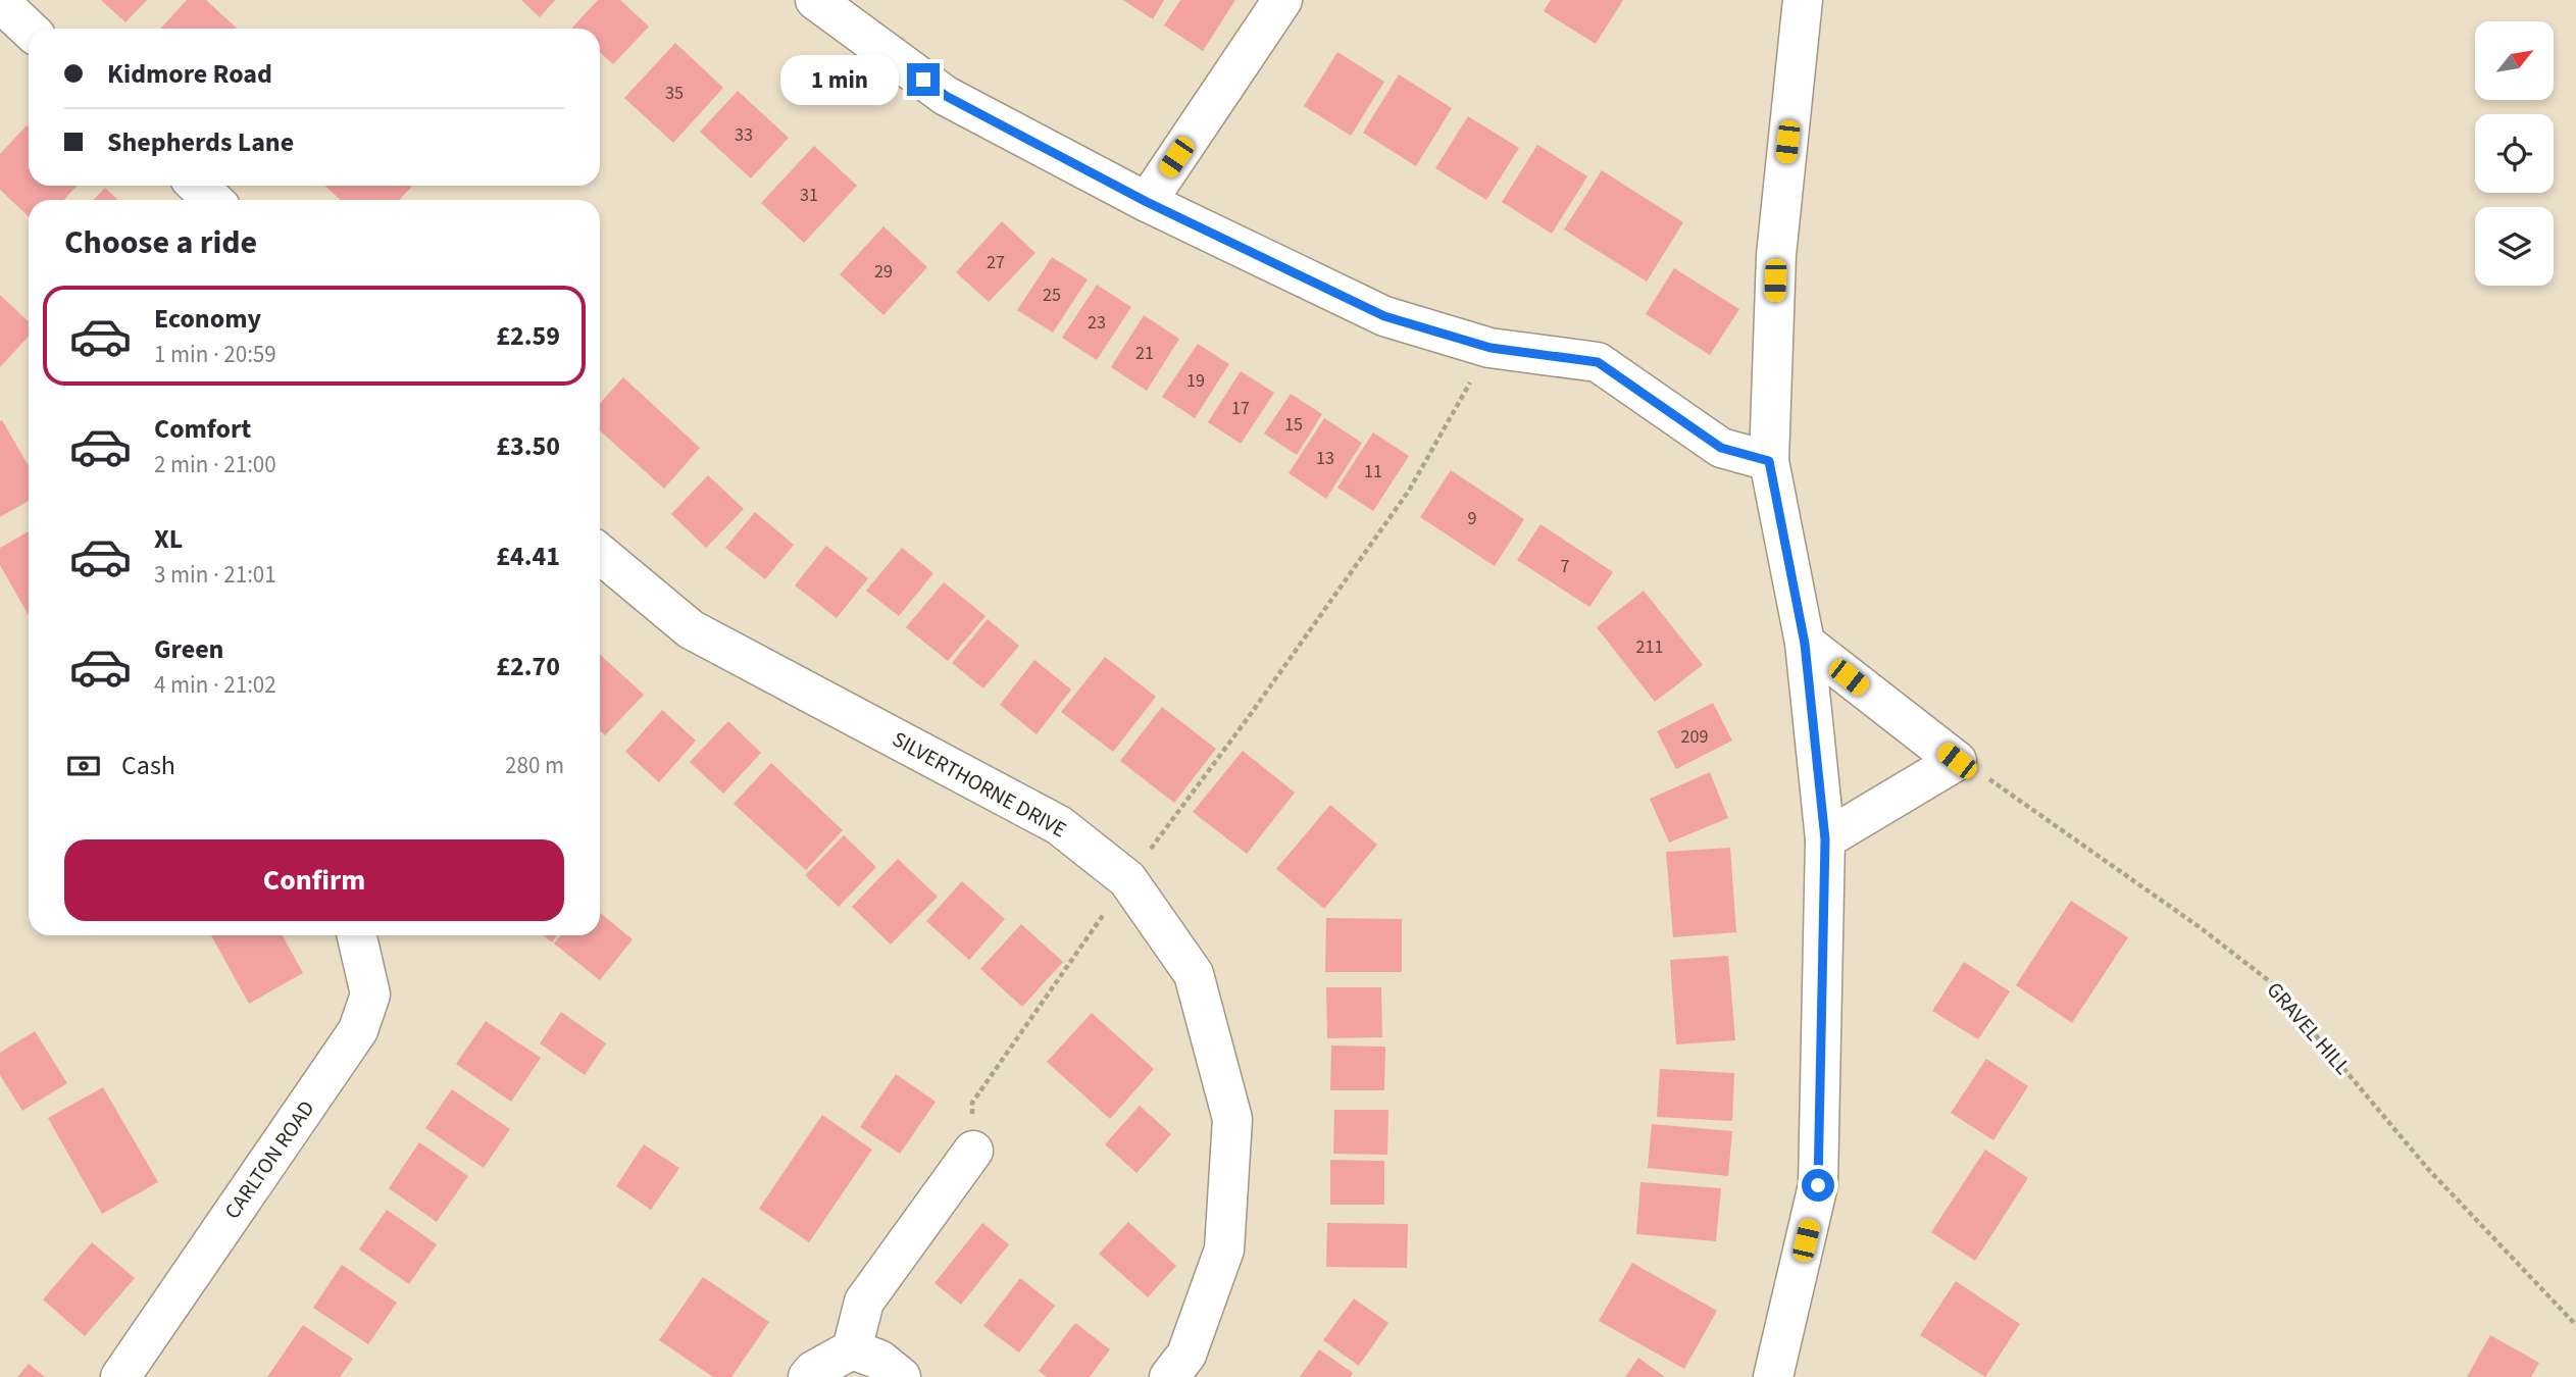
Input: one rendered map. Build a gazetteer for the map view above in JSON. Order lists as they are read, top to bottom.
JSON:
{
  "streets": {
    "street": ["SILVERTHORNE DRIVE", "CARLTON ROAD"],
    "path": ["GRAVEL HILL"]
  },
  "house_numbers": [
    "35",
    "33",
    "31",
    "27",
    "29",
    "25",
    "23",
    "21",
    "19",
    "17",
    "15",
    "13",
    "11",
    "9",
    "7",
    "211",
    "209"
  ],
  "north": "top right",
  "page": {
    "banner": ["Kidmore Road", "Shepherds Lane"],
    "bubble": "1 min",
    "heading": "Choose a ride",
    "list": [
      {
        "name": "Economy",
        "note": "1 min · 20:59",
        "value": "£2.59"
      },
      {
        "name": "Comfort",
        "note": "2 min · 21:00",
        "value": "£3.50"
      },
      {
        "name": "XL",
        "note": "3 min · 21:01",
        "value": "£4.41"
      },
      {
        "name": "Green",
        "note": "4 min · 21:02",
        "value": "£2.70"
      }
    ],
    "pay": ["Cash", "280 m"],
    "buttons": "Confirm"
  }
}
